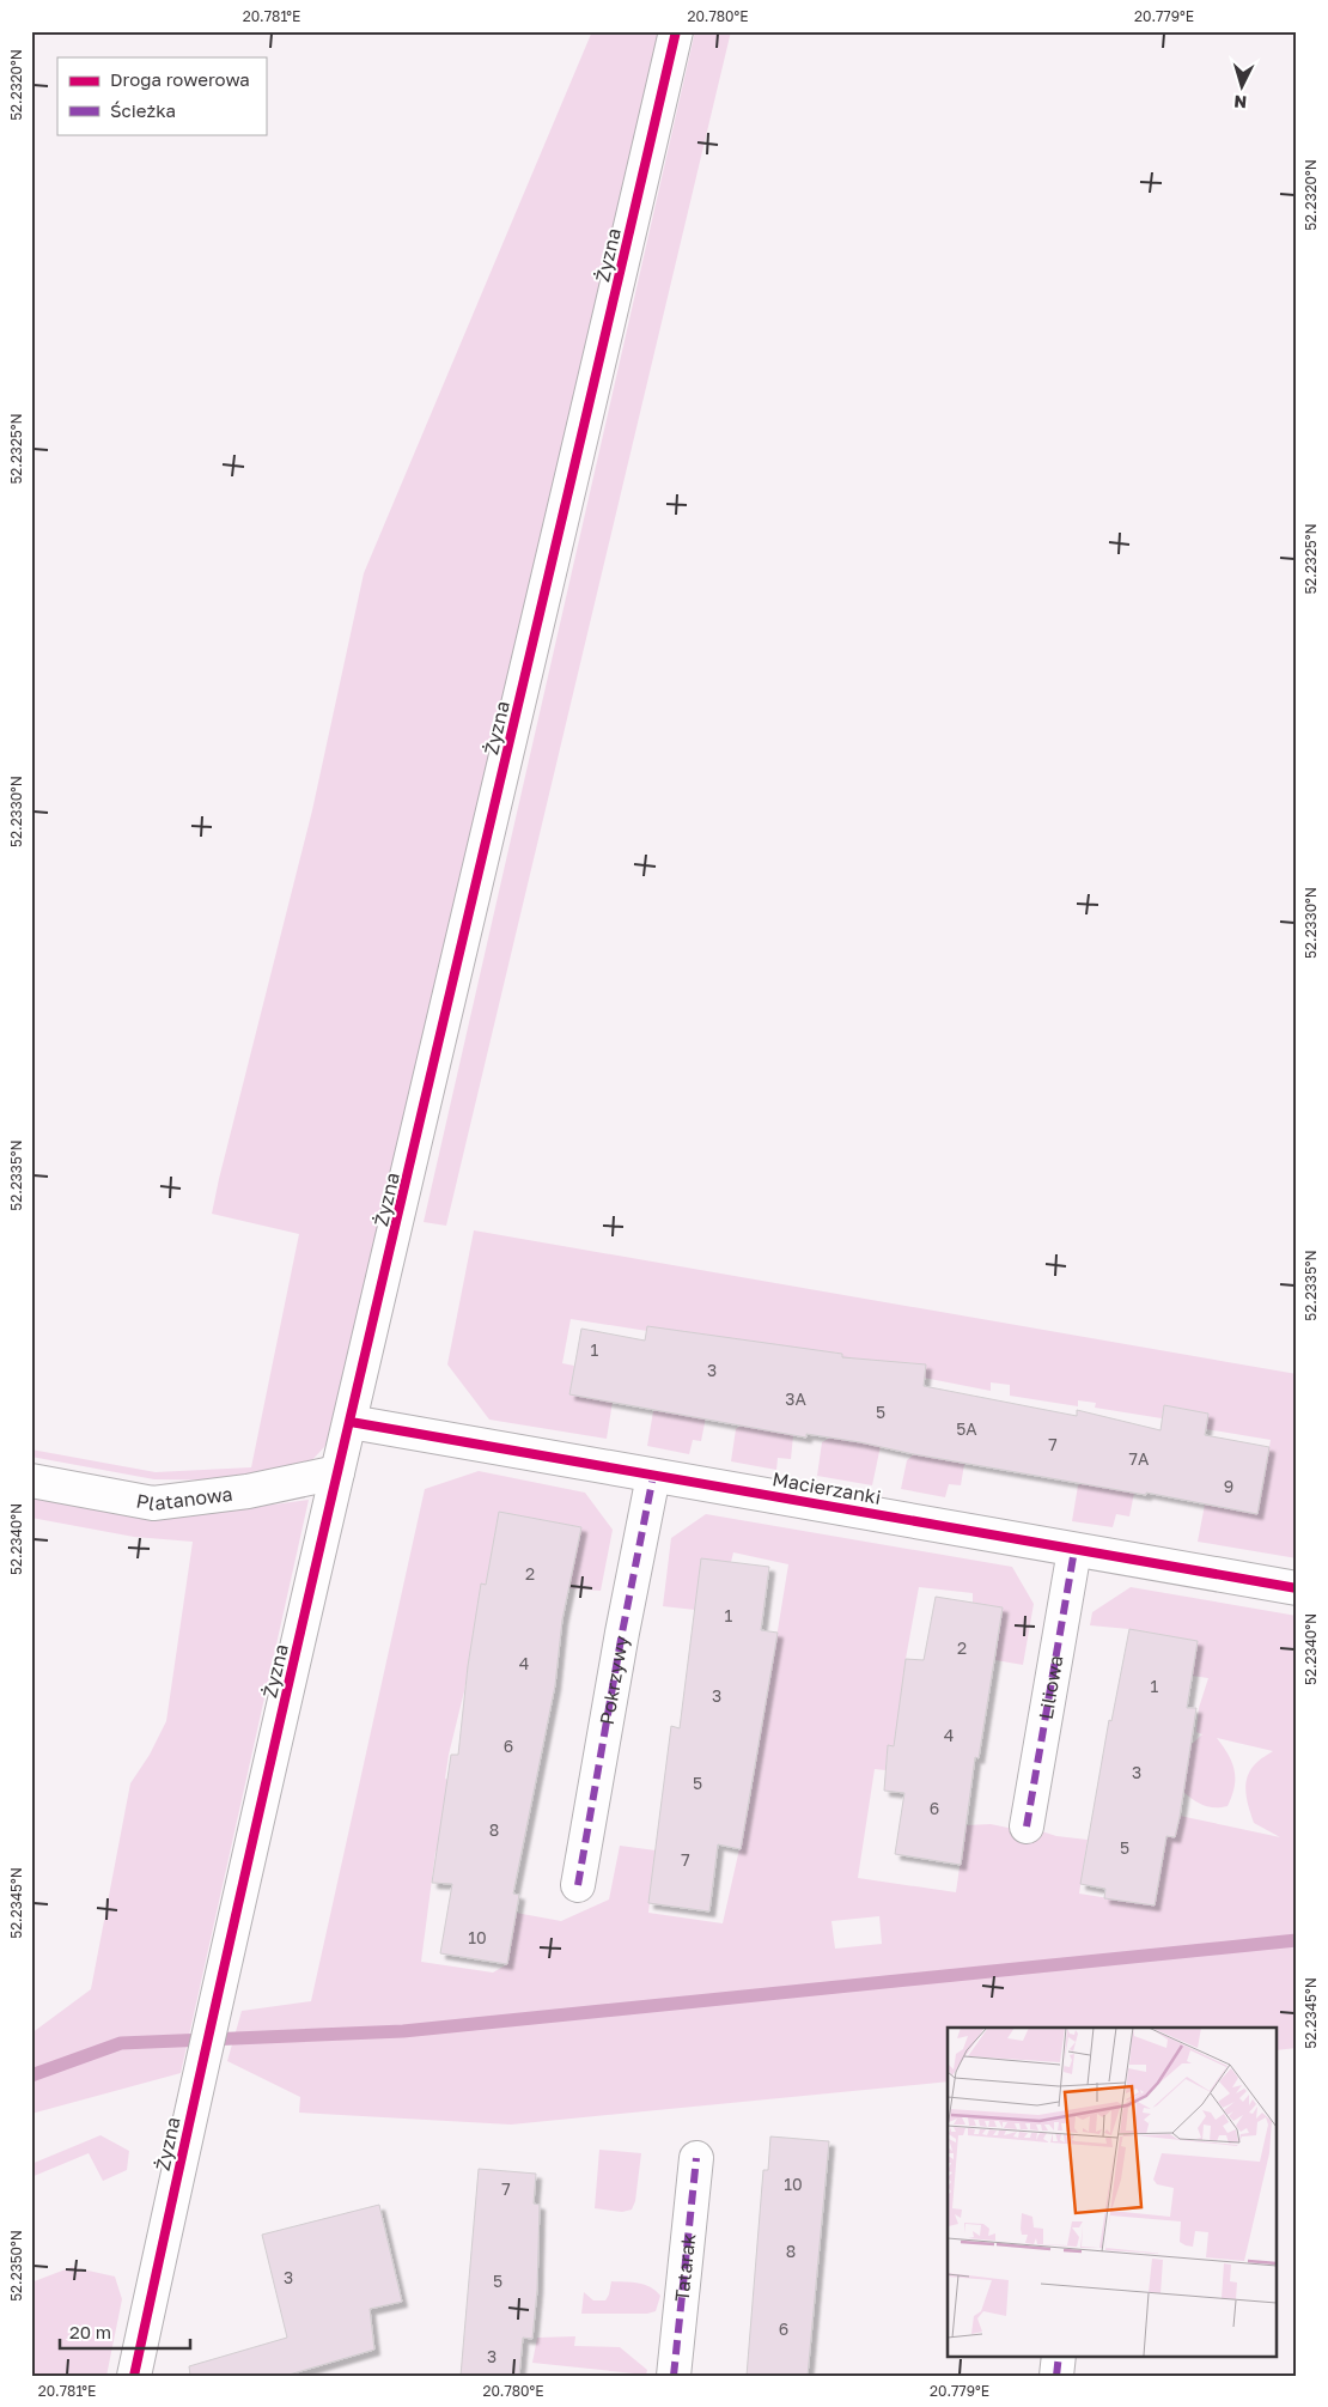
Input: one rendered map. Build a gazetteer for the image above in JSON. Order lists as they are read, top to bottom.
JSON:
{
  "streets": {
    "street": [
      "Żyzna",
      "Macierzanki",
      "Platanowa",
      "Pokrzywy",
      "Liliowa",
      "Tatarak"
    ]
  },
  "crossings": [
    ["Żyzna", "Macierzanki"],
    ["Żyzna", "Platanowa"],
    ["Macierzanki", "Pokrzywy"],
    ["Macierzanki", "Liliowa"]
  ],
  "house_numbers": [
    "1",
    "3",
    "3A",
    "5",
    "5A",
    "7",
    "7A",
    "9",
    "2",
    "1",
    "2",
    "4",
    "1",
    "3",
    "4",
    "6",
    "3",
    "5",
    "6",
    "8",
    "5",
    "7",
    "10",
    "10",
    "7",
    "8",
    "3",
    "5",
    "6",
    "3"
  ],
  "legend": ["Droga rowerowa", "Ścieżka"],
  "scale_bar": "20 m",
  "north": "bottom",
  "coordinates": [
    "20.781°E",
    "20.780°E",
    "20.779°E",
    "52.2320°N",
    "52.2325°N",
    "52.2330°N",
    "52.2335°N",
    "52.2340°N",
    "52.2345°N",
    "52.2350°N"
  ]
}
